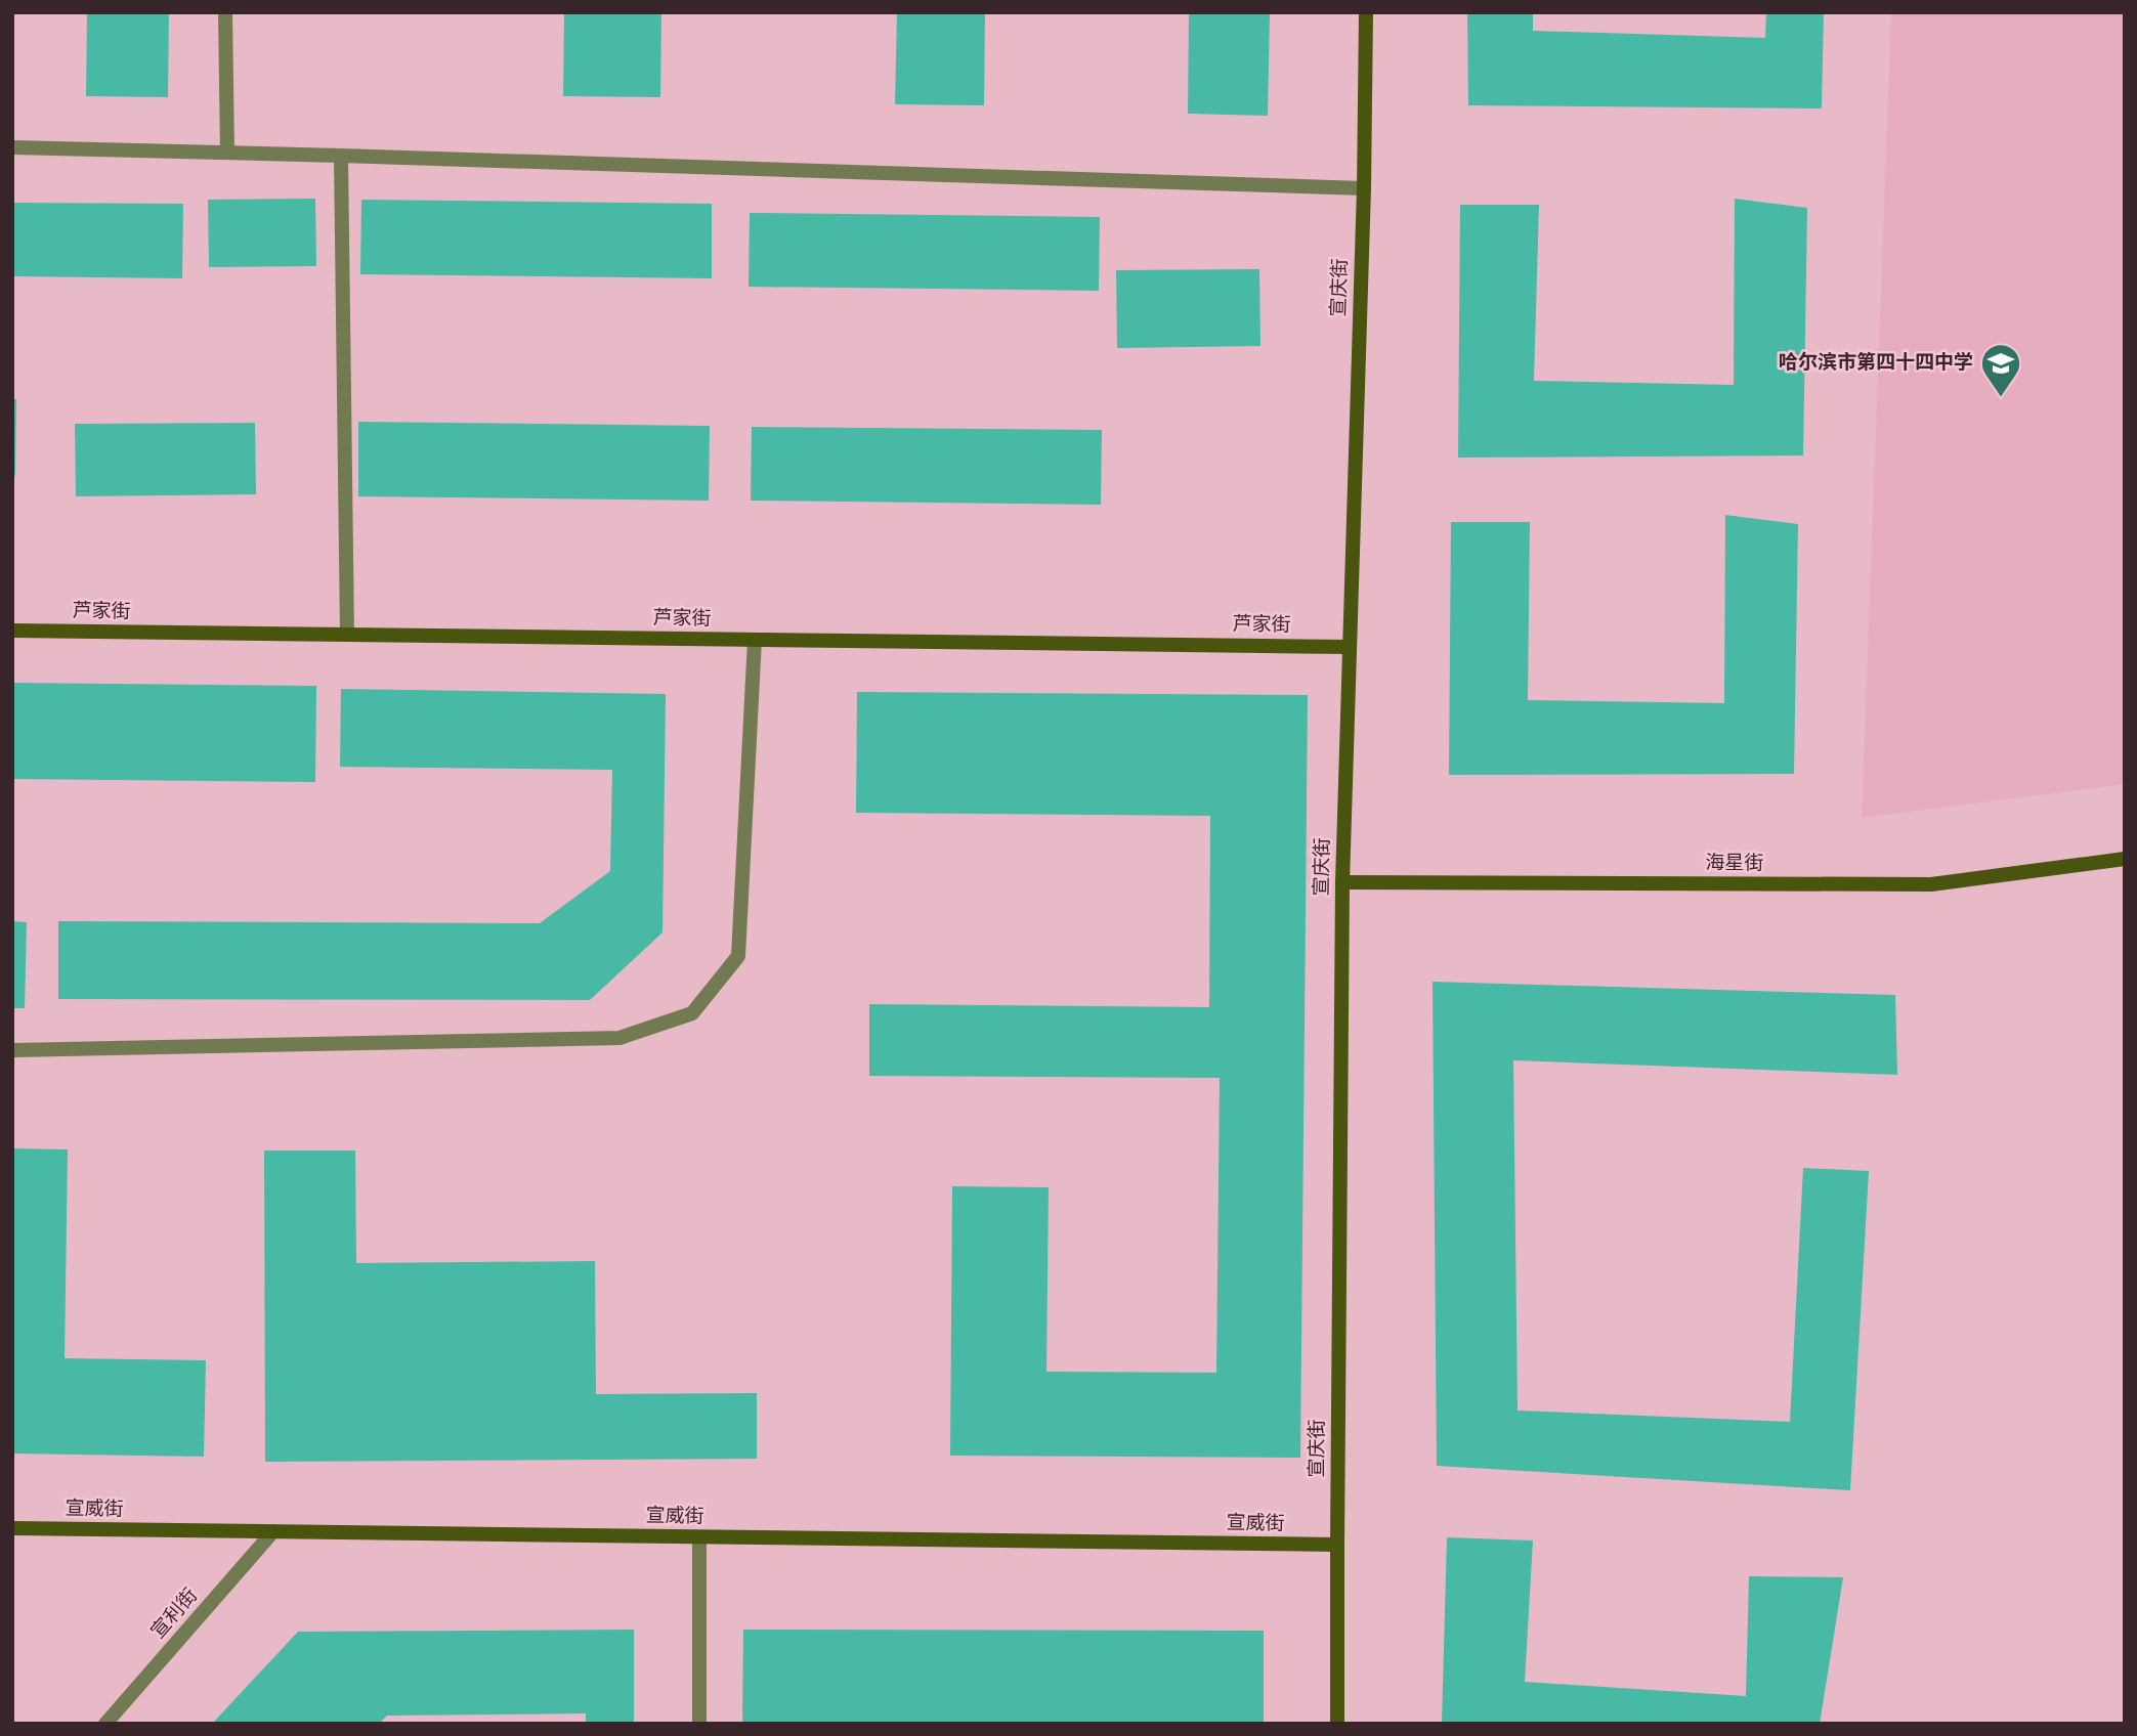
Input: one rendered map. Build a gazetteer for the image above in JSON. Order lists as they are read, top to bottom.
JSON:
{
  "streets": {
    "street": [
      "宣庆街",
      "芦家街",
      "海星街",
      "宣威街",
      "宣利街"
    ]
  },
  "crossings": [
    ["宣庆街", "芦家街"],
    ["宣庆街", "海星街"],
    ["宣庆街", "宣威街"],
    ["宣威街", "宣利街"]
  ],
  "places": {
    "school or university": ["哈尔滨市第四十四中学"]
  }
}
